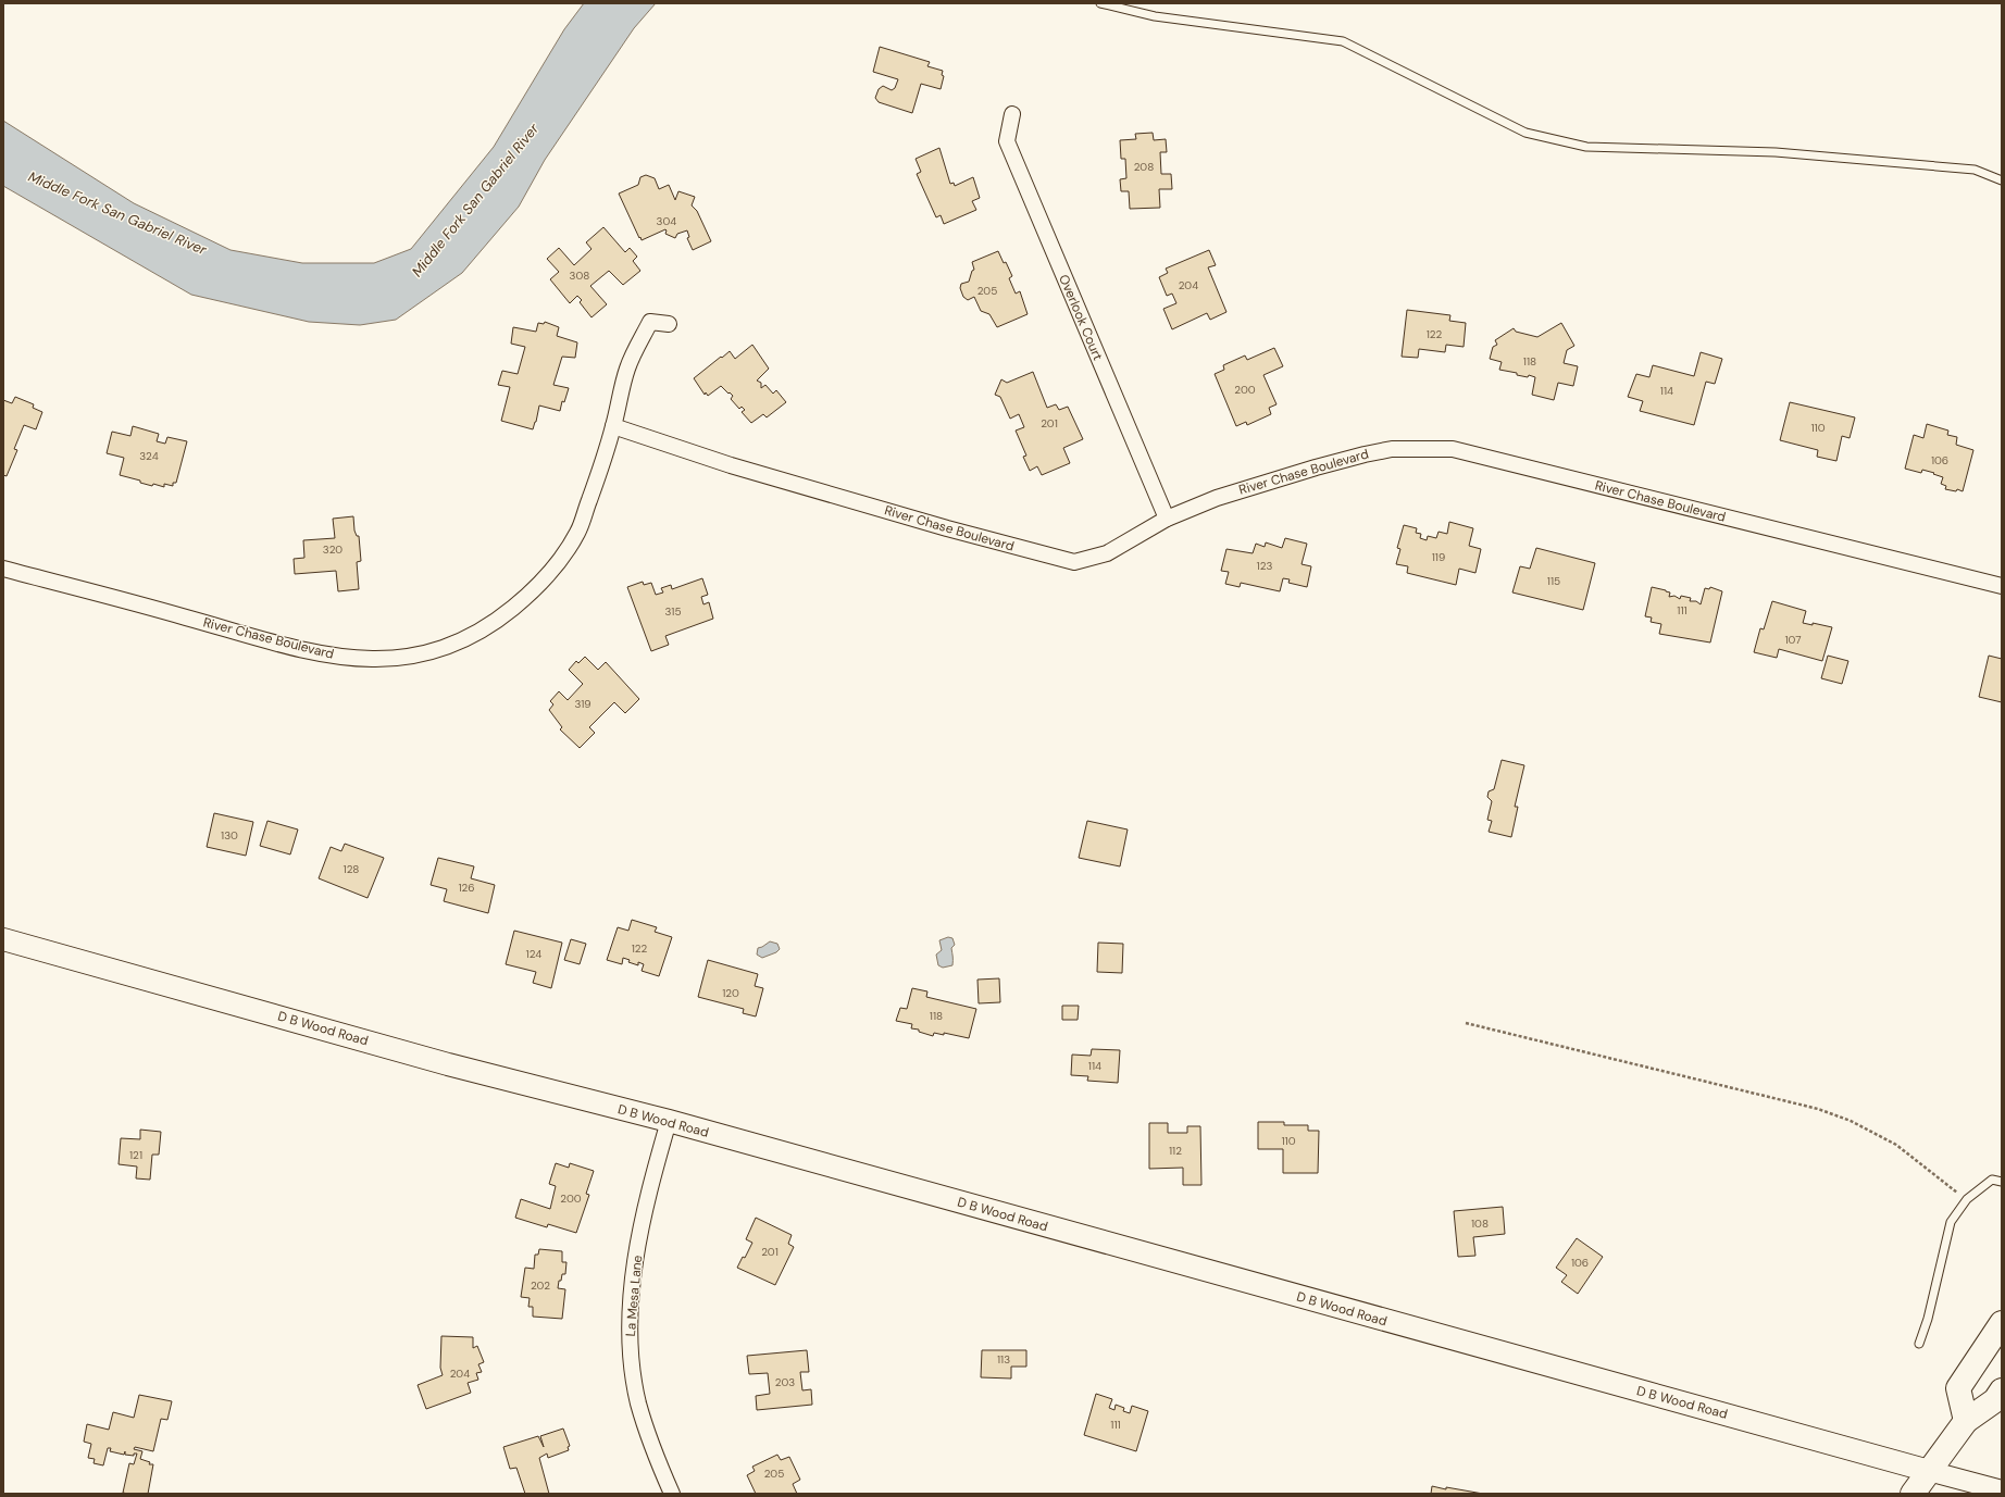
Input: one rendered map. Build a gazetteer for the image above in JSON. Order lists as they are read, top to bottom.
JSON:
{
  "streets": {
    "main road": ["D B Wood Road"],
    "street": ["Overlook Court", "River Chase Boulevard", "La Mesa Lane"]
  },
  "crossings": [
    ["Overlook Court", "River Chase Boulevard"],
    ["D B Wood Road", "La Mesa Lane"]
  ],
  "water": ["Middle Fork San Gabriel River"],
  "house_numbers": [
    "208",
    "304",
    "308",
    "204",
    "205",
    "122",
    "118",
    "200",
    "114",
    "201",
    "110",
    "324",
    "106",
    "320",
    "119",
    "123",
    "115",
    "111",
    "315",
    "107",
    "319",
    "130",
    "128",
    "126",
    "122",
    "124",
    "120",
    "118",
    "114",
    "110",
    "112",
    "121",
    "200",
    "108",
    "201",
    "106",
    "202",
    "113",
    "204",
    "203",
    "111",
    "205"
  ]
}
